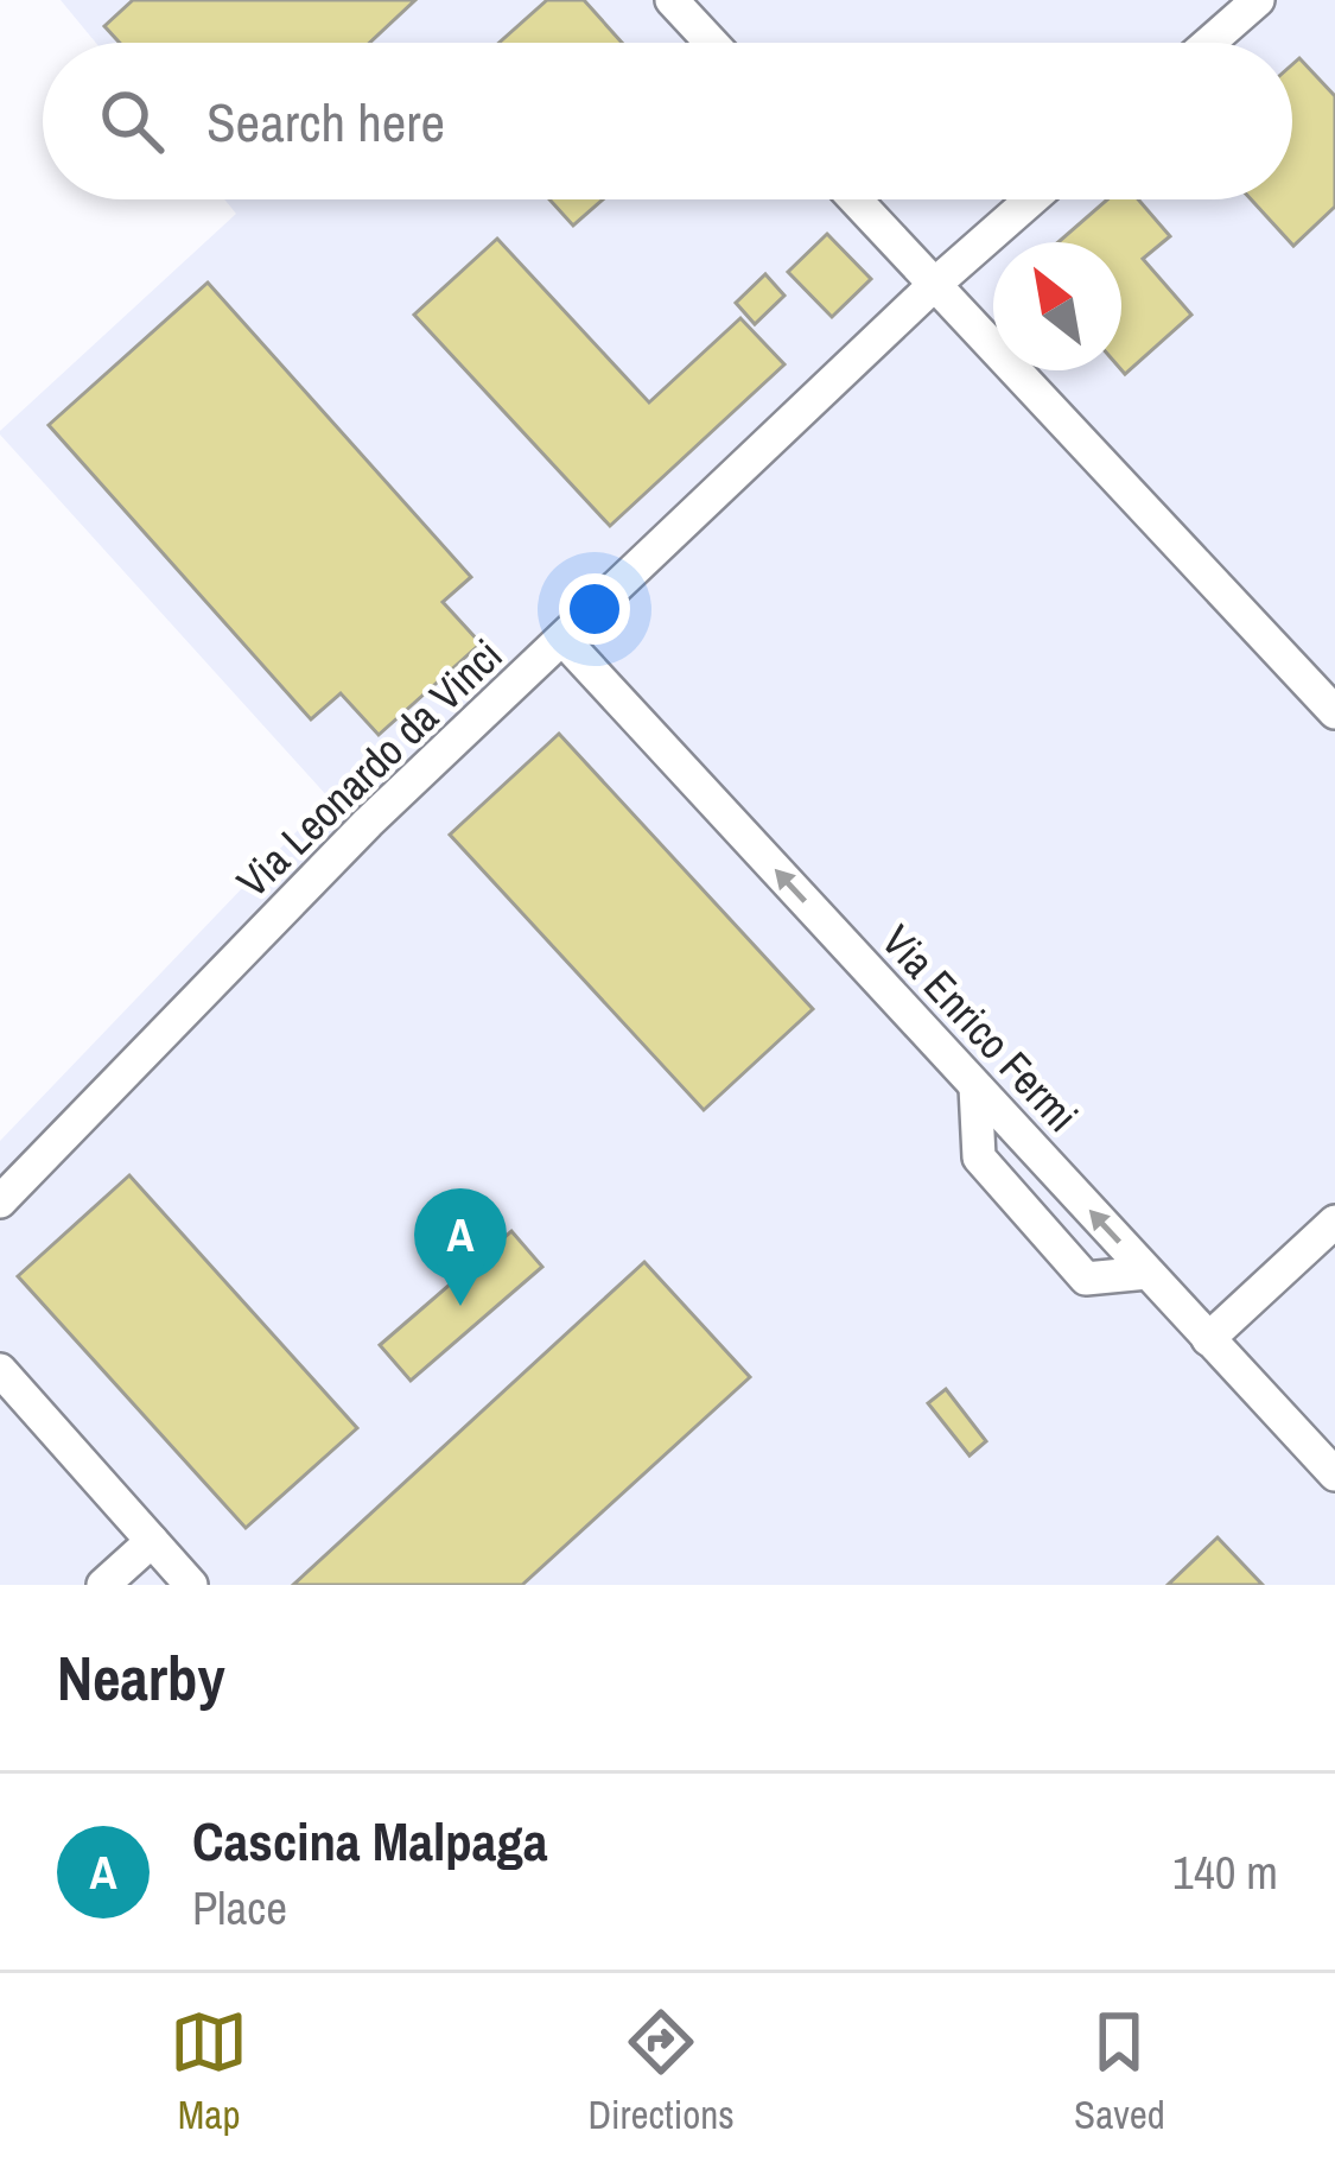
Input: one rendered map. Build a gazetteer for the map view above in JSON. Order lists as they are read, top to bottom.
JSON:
{
  "streets": {
    "street": ["Via Leonardo da Vinci", "Via Enrico Fermi"]
  },
  "crossings": [
    ["Via Leonardo da Vinci", "Via Enrico Fermi"]
  ],
  "one_way": ["Via Enrico Fermi"],
  "north": "top left",
  "page": {
    "search": "Search here",
    "pins": "A",
    "heading": "Nearby",
    "list": [
      {
        "mark": "A",
        "name": "Cascina Malpaga",
        "note": "Place",
        "value": "140 m"
      }
    ],
    "nav": ["Map", "Directions", "Saved"]
  }
}
